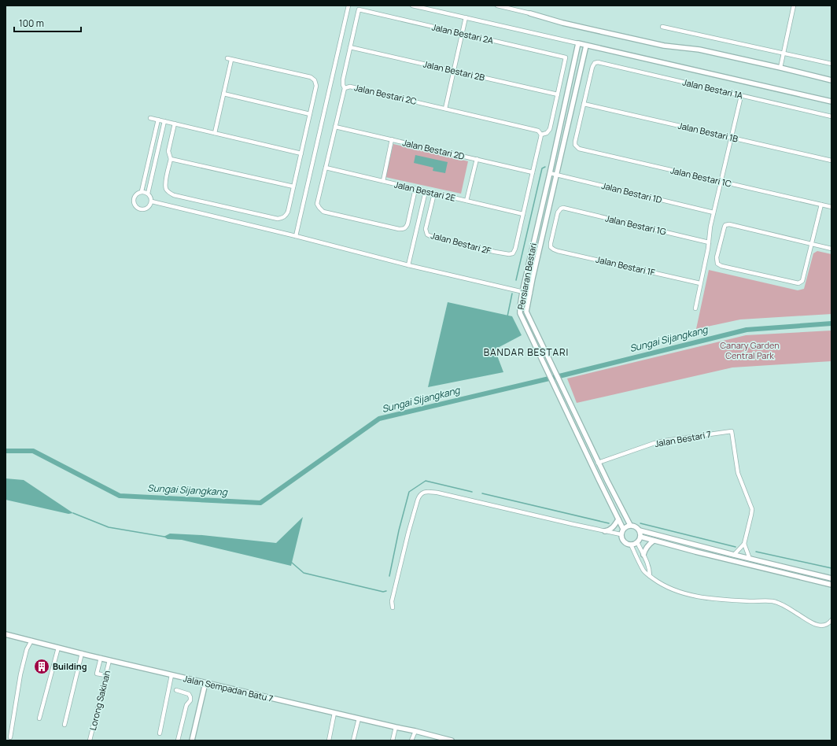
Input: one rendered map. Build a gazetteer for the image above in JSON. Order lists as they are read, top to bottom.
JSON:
{
  "streets": {
    "street": [
      "Jalan Bestari 2A",
      "Jalan Bestari 2B",
      "Jalan Bestari 1A",
      "Jalan Bestari 2C",
      "Jalan Bestari 1B",
      "Jalan Bestari 2D",
      "Jalan Bestari 1C",
      "Jalan Bestari 2E",
      "Jalan Bestari 1D",
      "Jalan Bestari 1G",
      "Jalan Bestari 2F",
      "Jalan Bestari 1F",
      "Persiaran Bestari",
      "Jalan Bestari 7",
      "Jalan Sempadan Batu 7",
      "Lorong Sakinah"
    ]
  },
  "crossings": [
    ["Jalan Bestari 2A", "Jalan Bestari 2B"],
    ["Jalan Bestari 1A", "Jalan Bestari 1B"],
    ["Jalan Bestari 1A", "Jalan Bestari 1C"],
    ["Jalan Bestari 2C", "Jalan Bestari 2D"],
    ["Jalan Bestari 2C", "Jalan Bestari 2E"],
    ["Jalan Bestari 1B", "Jalan Bestari 1C"],
    ["Jalan Bestari 2E", "Jalan Bestari 2F"],
    ["Jalan Bestari 1D", "Persiaran Bestari"],
    ["Jalan Bestari 1G", "Jalan Bestari 1F"],
    ["Persiaran Bestari", "Jalan Bestari 7"],
    ["Jalan Sempadan Batu 7", "Lorong Sakinah"]
  ],
  "districts": ["BANDAR BESTARI"],
  "water": ["Sungai Sijangkang"],
  "parks": ["Canary Garden Central Park"],
  "places": {
    "building": ["Building"]
  },
  "scale_bar": "100 m"
}
